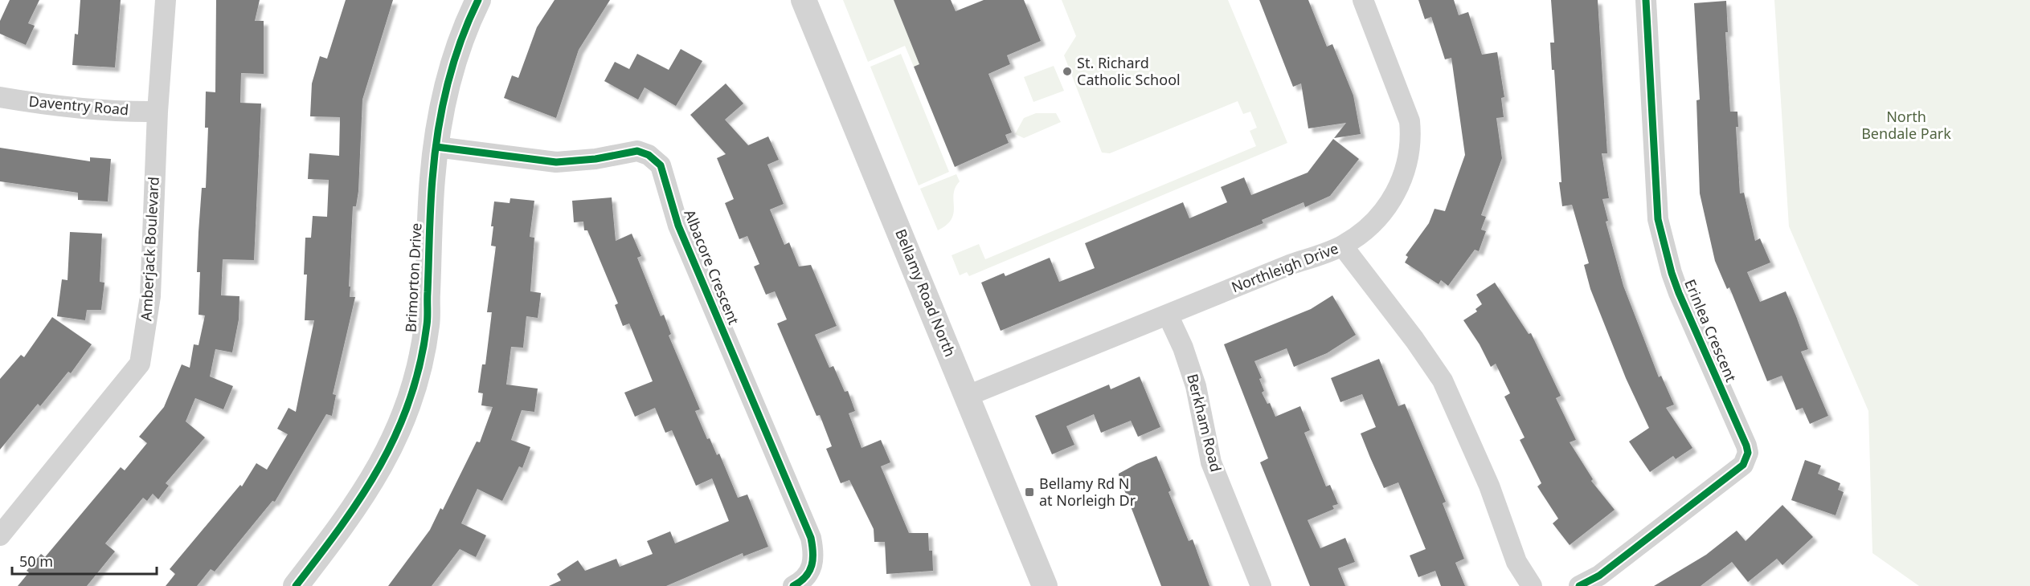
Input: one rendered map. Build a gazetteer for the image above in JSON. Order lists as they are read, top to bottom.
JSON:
{
  "streets": {
    "street": [
      "Daventry Road",
      "Amberjack Boulevard",
      "Albacore Crescent",
      "Northleigh Drive",
      "Brimorton Drive",
      "Bellamy Road North",
      "Erinlea Crescent",
      "Berkham Road"
    ]
  },
  "crossings": [
    ["Daventry Road", "Amberjack Boulevard"],
    ["Albacore Crescent", "Brimorton Drive"],
    ["Northleigh Drive", "Bellamy Road North"],
    ["Northleigh Drive", "Berkham Road"]
  ],
  "parks": ["North Bendale Park"],
  "places": {
    "other": ["St. Richard Catholic School"],
    "transit": ["Bellamy Rd N at Norleigh Dr"]
  },
  "scale_bar": "50 m"
}
